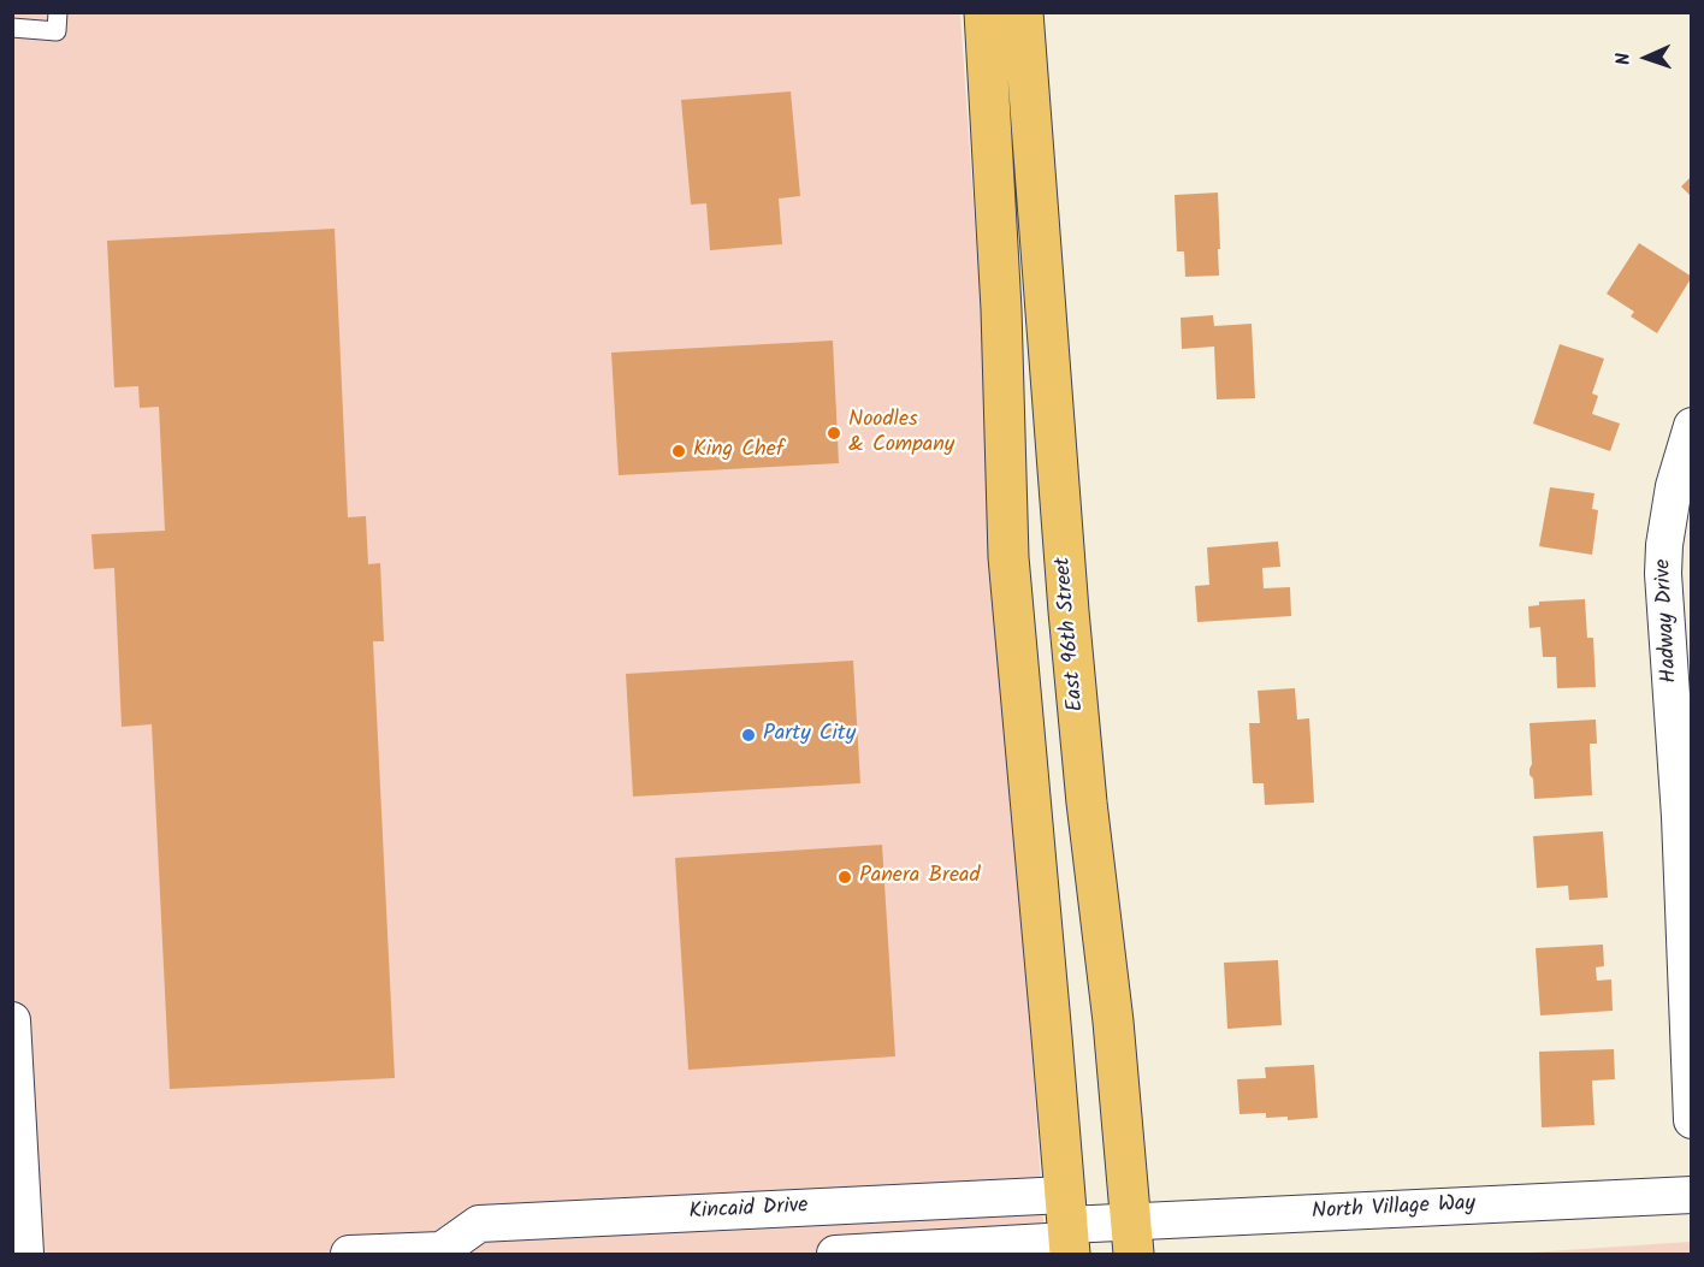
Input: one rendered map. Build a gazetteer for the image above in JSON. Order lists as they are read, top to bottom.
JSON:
{
  "streets": {
    "main road": ["East 96th Street"],
    "street": ["Hadway Drive", "North Village Way", "Kincaid Drive"]
  },
  "crossings": [
    ["East 96th Street", "North Village Way"],
    ["East 96th Street", "Kincaid Drive"],
    ["North Village Way", "Kincaid Drive"]
  ],
  "places": [
    "Noodles & Company",
    "King Chef",
    "Party City",
    "Panera Bread"
  ],
  "north": "left"
}
